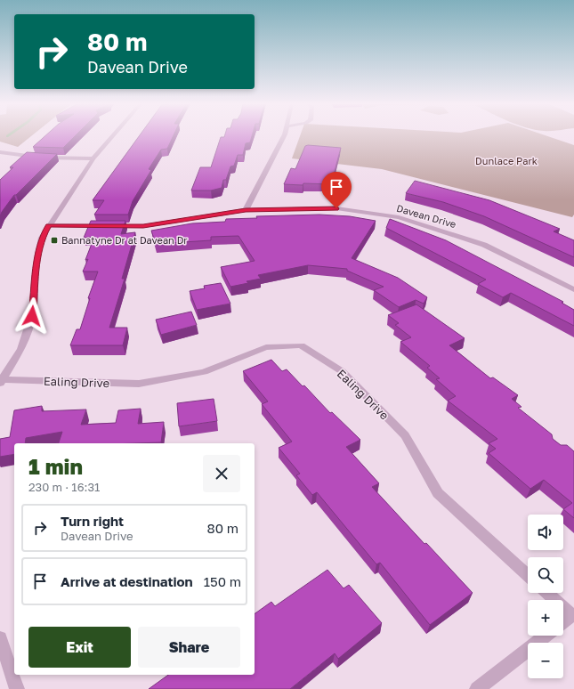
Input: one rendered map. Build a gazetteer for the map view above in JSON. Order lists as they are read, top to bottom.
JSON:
{
  "streets": {
    "street": ["Davean Drive", "Ealing Drive"]
  },
  "parks": ["Dunlace Park"],
  "places": {
    "transit": ["Bannatyne Dr at Davean Dr"]
  },
  "page": {
    "turn": ["80 m", "Davean Drive"],
    "heading": ["1 min", "230 m · 16:31"],
    "list": [
      {
        "name": "Turn right",
        "note": "Davean Drive",
        "value": "80 m"
      },
      {
        "name": "Arrive at destination",
        "value": "150 m"
      }
    ],
    "map_buttons": ["+", "−"],
    "buttons": ["Exit", "Share"]
  }
}
